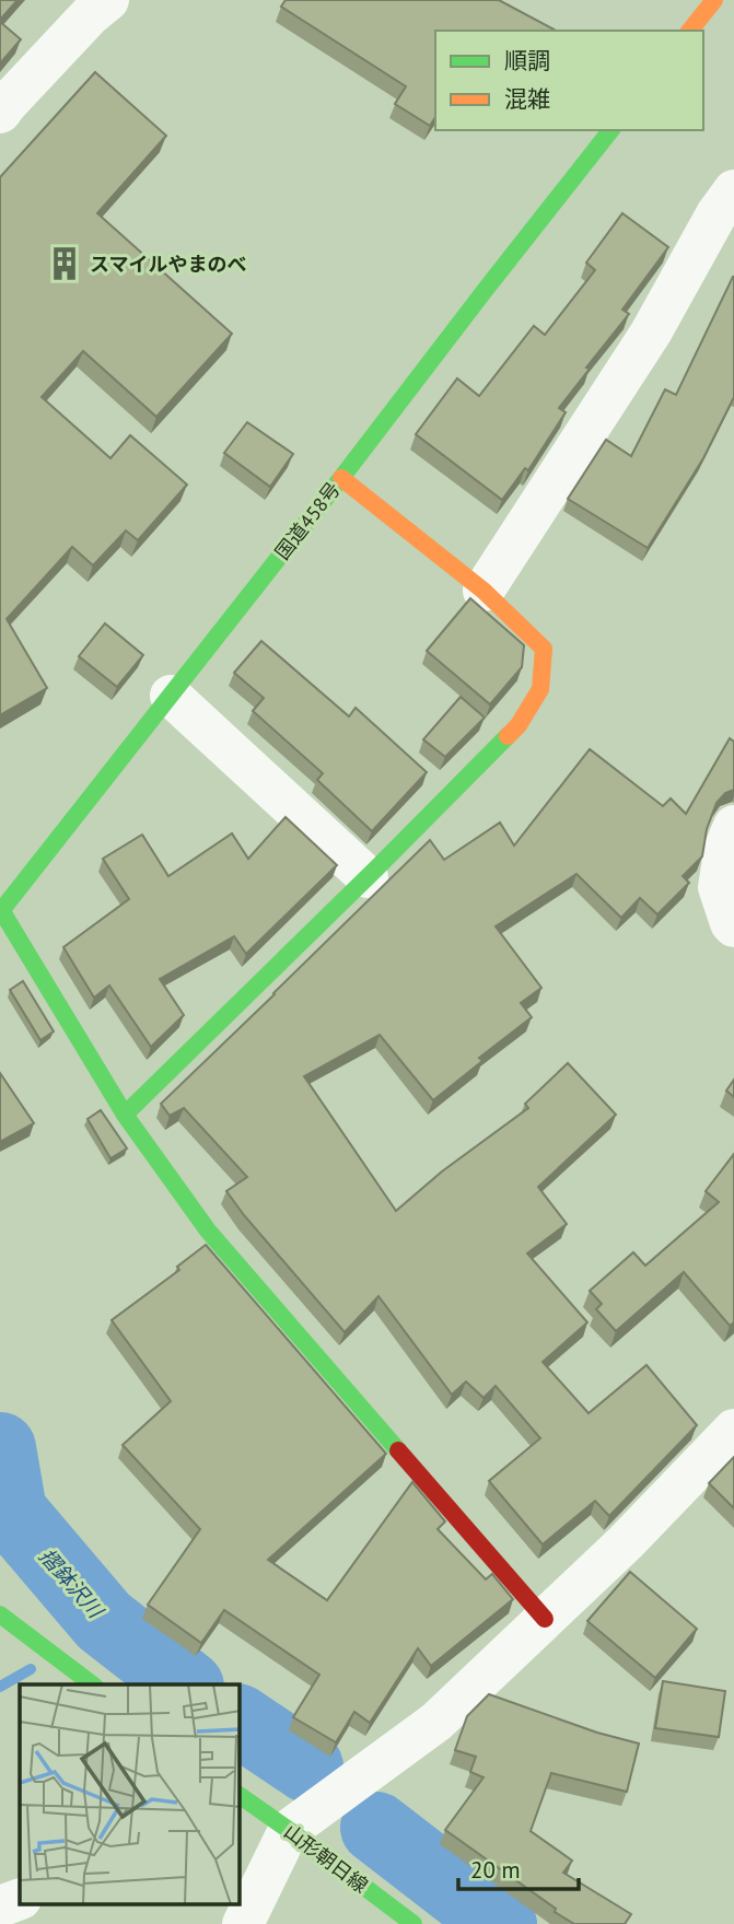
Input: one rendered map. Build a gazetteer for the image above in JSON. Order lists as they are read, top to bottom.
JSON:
{
  "streets": {
    "main road": ["国道458号", "山形朝日線"]
  },
  "water": ["摺鉢沢川"],
  "places": {
    "building": ["スマイルやまのべ"]
  },
  "legend": ["順調", "混雑"],
  "scale_bar": "20 m"
}
